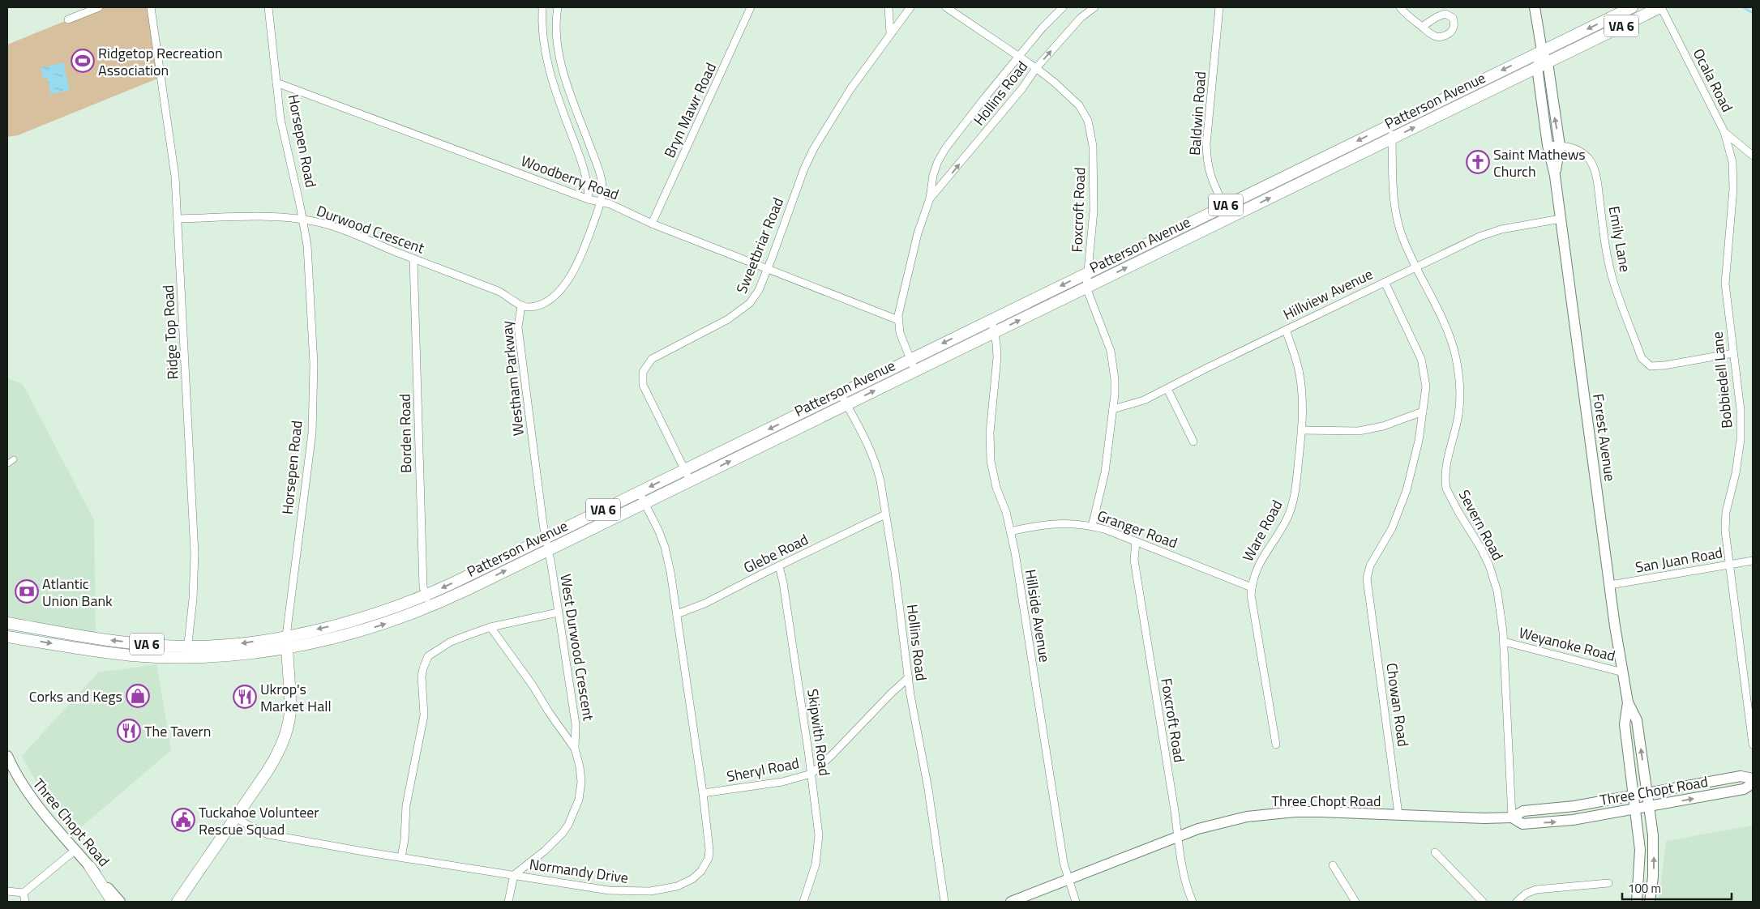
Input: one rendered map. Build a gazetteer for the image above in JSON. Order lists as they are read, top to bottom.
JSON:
{
  "streets": {
    "main road": [
      "VA 6",
      "Patterson Avenue",
      "Horsepen Road",
      "Forest Avenue",
      "Three Chopt Road"
    ],
    "street": [
      "Ocala Road",
      "Hollins Road",
      "Bryn Mawr Road",
      "Baldwin Road",
      "Woodberry Road",
      "Foxcroft Road",
      "Durwood Crescent",
      "Emily Lane",
      "Sweetbriar Road",
      "Hillview Avenue",
      "Ridge Top Road",
      "Westham Parkway",
      "Bobbiedell Lane",
      "Borden Road",
      "Severn Road",
      "Granger Road",
      "Ware Road",
      "Glebe Road",
      "San Juan Road",
      "Hillside Avenue",
      "Weyanoke Road",
      "West Durwood Crescent",
      "Chowan Road",
      "Skipwith Road",
      "Sheryl Road",
      "Normandy Drive"
    ]
  },
  "crossings": [
    ["Ocala Road", "Patterson Avenue"],
    ["Ocala Road", "Bobbiedell Lane"],
    ["Hollins Road", "Patterson Avenue"],
    ["Hollins Road", "Woodberry Road"],
    ["Hollins Road", "Foxcroft Road"],
    ["Hollins Road", "Glebe Road"],
    ["Hollins Road", "Sheryl Road"],
    ["Patterson Avenue", "Baldwin Road"],
    ["Patterson Avenue", "Horsepen Road"],
    ["Patterson Avenue", "Foxcroft Road"],
    ["Patterson Avenue", "Sweetbriar Road"],
    ["Patterson Avenue", "Ridge Top Road"],
    ["Patterson Avenue", "Westham Parkway"],
    ["Patterson Avenue", "Borden Road"],
    ["Patterson Avenue", "Forest Avenue"],
    ["Patterson Avenue", "Severn Road"],
    ["Patterson Avenue", "Hillside Avenue"],
    ["Patterson Avenue", "West Durwood Crescent"],
    ["Patterson Avenue", "Normandy Drive"],
    ["Bryn Mawr Road", "Woodberry Road"],
    ["Horsepen Road", "Woodberry Road"],
    ["Horsepen Road", "Durwood Crescent"],
    ["Horsepen Road", "Normandy Drive"],
    ["Woodberry Road", "Sweetbriar Road"],
    ["Woodberry Road", "Westham Parkway"],
    ["Foxcroft Road", "Hillview Avenue"],
    ["Foxcroft Road", "Granger Road"],
    ["Foxcroft Road", "Three Chopt Road"],
    ["Durwood Crescent", "Ridge Top Road"],
    ["Durwood Crescent", "Westham Parkway"],
    ["Durwood Crescent", "Borden Road"],
    ["Emily Lane", "Bobbiedell Lane"],
    ["Emily Lane", "Forest Avenue"],
    ["Hillview Avenue", "Forest Avenue"],
    ["Hillview Avenue", "Severn Road"],
    ["Hillview Avenue", "Ware Road"],
    ["Hillview Avenue", "Chowan Road"],
    ["Westham Parkway", "West Durwood Crescent"],
    ["Bobbiedell Lane", "San Juan Road"],
    ["Forest Avenue", "San Juan Road"],
    ["Forest Avenue", "Weyanoke Road"],
    ["Forest Avenue", "Three Chopt Road"],
    ["Severn Road", "Weyanoke Road"],
    ["Severn Road", "Three Chopt Road"],
    ["Granger Road", "Ware Road"],
    ["Granger Road", "Hillside Avenue"],
    ["Glebe Road", "Skipwith Road"],
    ["Glebe Road", "Normandy Drive"],
    ["Hillside Avenue", "Three Chopt Road"],
    ["West Durwood Crescent", "Normandy Drive"],
    ["Chowan Road", "Three Chopt Road"],
    ["Skipwith Road", "Sheryl Road"],
    ["Sheryl Road", "Normandy Drive"]
  ],
  "places": {
    "sports": ["Ridgetop Recreation Association"],
    "church": ["Saint Mathews Church"],
    "bank": ["Atlantic Union Bank"],
    "shop": ["Corks and Kegs"],
    "restaurant": ["Ukrop's Market Hall", "The Tavern"],
    "public building": ["Tuckahoe Volunteer Rescue Squad"]
  },
  "scale_bar": "100 m"
}
